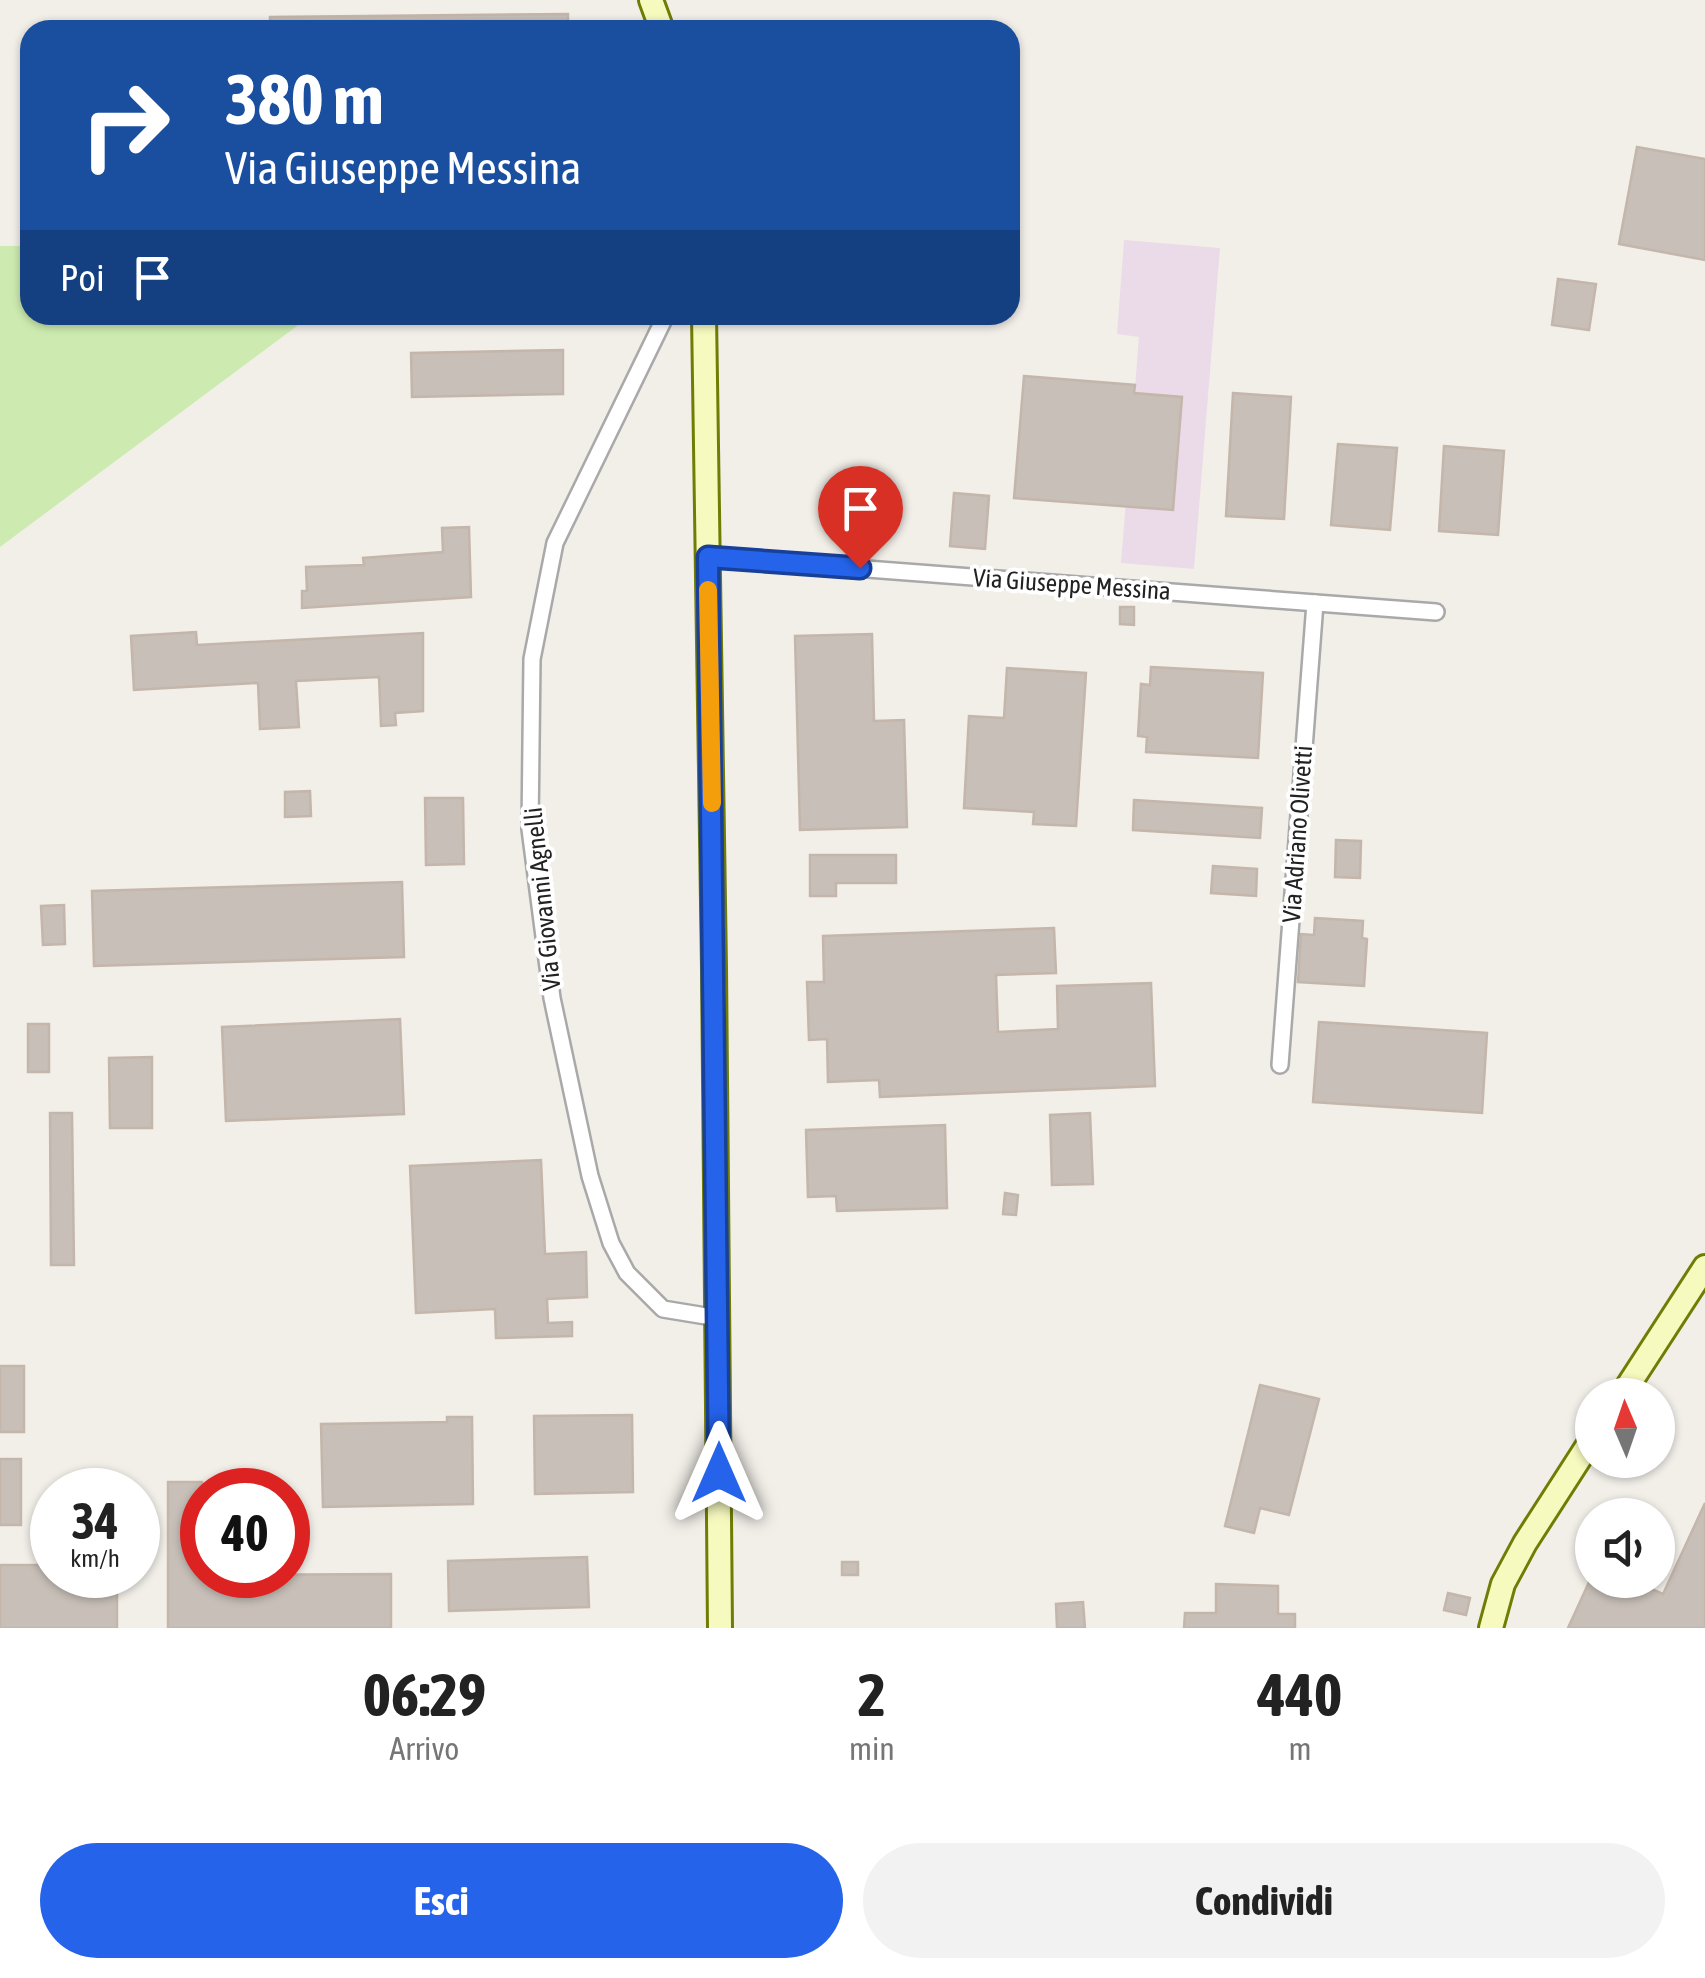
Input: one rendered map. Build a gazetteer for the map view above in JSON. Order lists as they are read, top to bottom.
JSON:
{
  "streets": {
    "street": ["Via Giuseppe Messina", "Via Adriano Olivetti", "Via Giovanni Agnelli"]
  },
  "crossings": [
    ["Via Giuseppe Messina", "Via Adriano Olivetti"]
  ],
  "north": "top",
  "page": {
    "turn": ["380 m", "Via Giuseppe Messina"],
    "then": "Poi",
    "speed": "34 km/h",
    "limit": "40",
    "eta": [
      "06:29",
      "Arrivo",
      "2",
      "min",
      "440",
      "m"
    ],
    "buttons": ["Esci", "Condividi"]
  }
}
